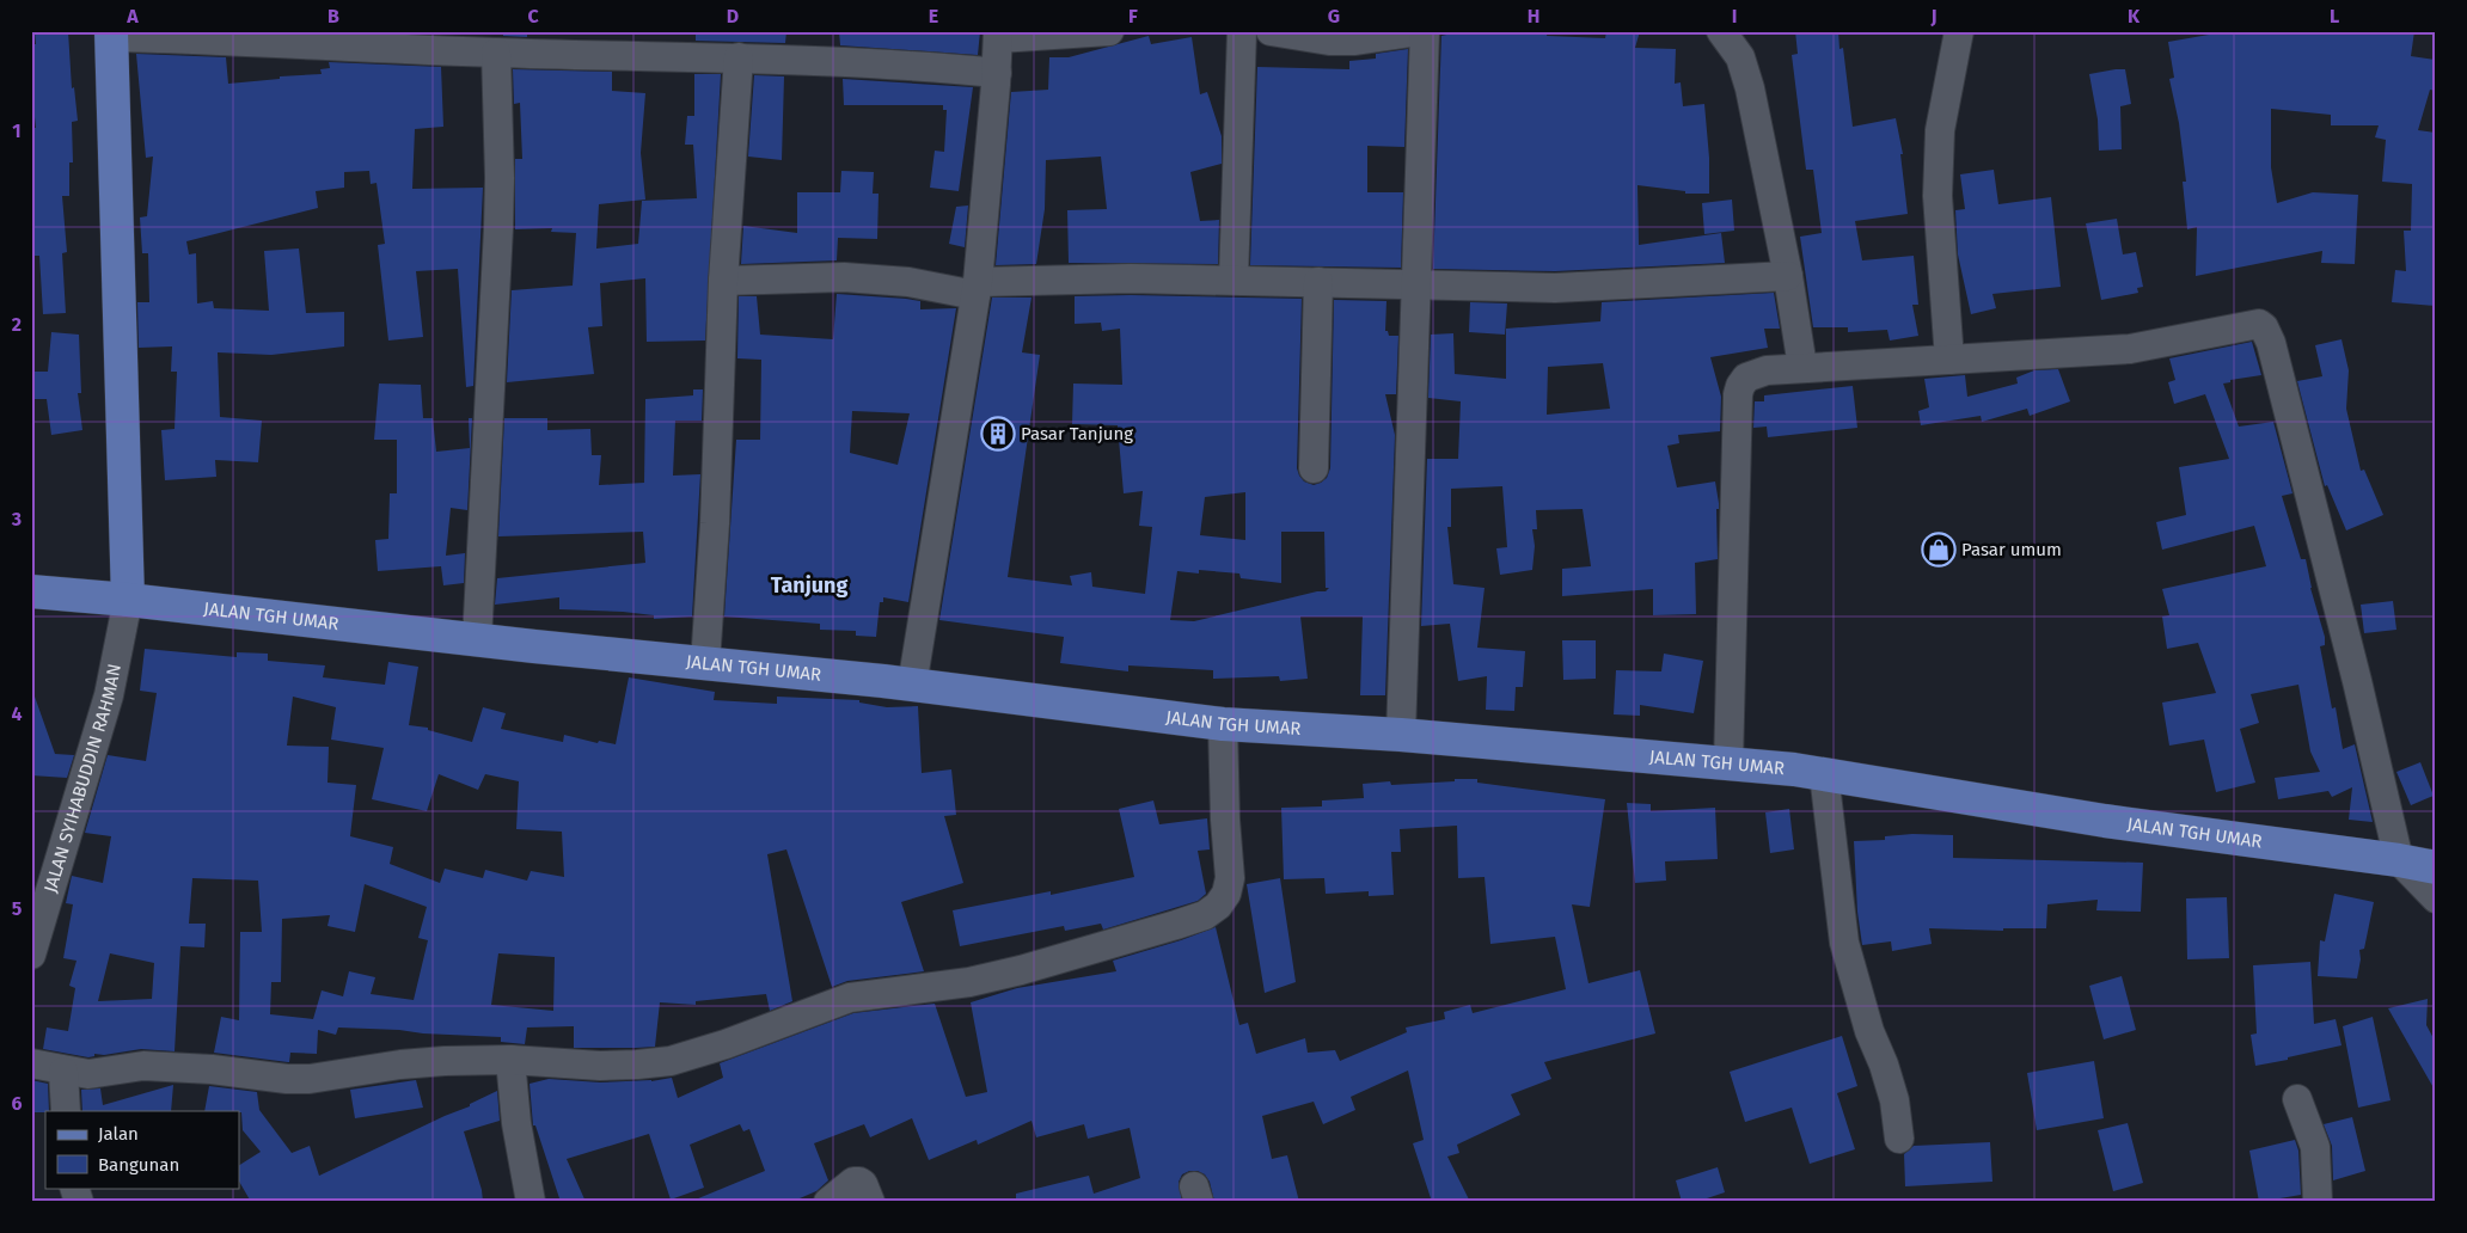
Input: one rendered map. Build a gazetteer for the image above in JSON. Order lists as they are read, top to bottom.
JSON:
{
  "streets": {
    "main road": ["JALAN TGH UMAR"],
    "street": ["JALAN SYIHABUDDIN RAHMAN"]
  },
  "crossings": [
    ["JALAN TGH UMAR", "JALAN SYIHABUDDIN RAHMAN"]
  ],
  "districts": ["Tanjung"],
  "places": {
    "building": ["Pasar Tanjung"],
    "shop": ["Pasar umum"]
  },
  "legend": ["Jalan", "Bangunan"],
  "grid": {
    "columns": [
      "A",
      "B",
      "C",
      "D",
      "E",
      "F",
      "G",
      "H",
      "I",
      "J",
      "K",
      "L"
    ],
    "rows": [
      "1",
      "2",
      "3",
      "4",
      "5",
      "6"
    ]
  }
}
